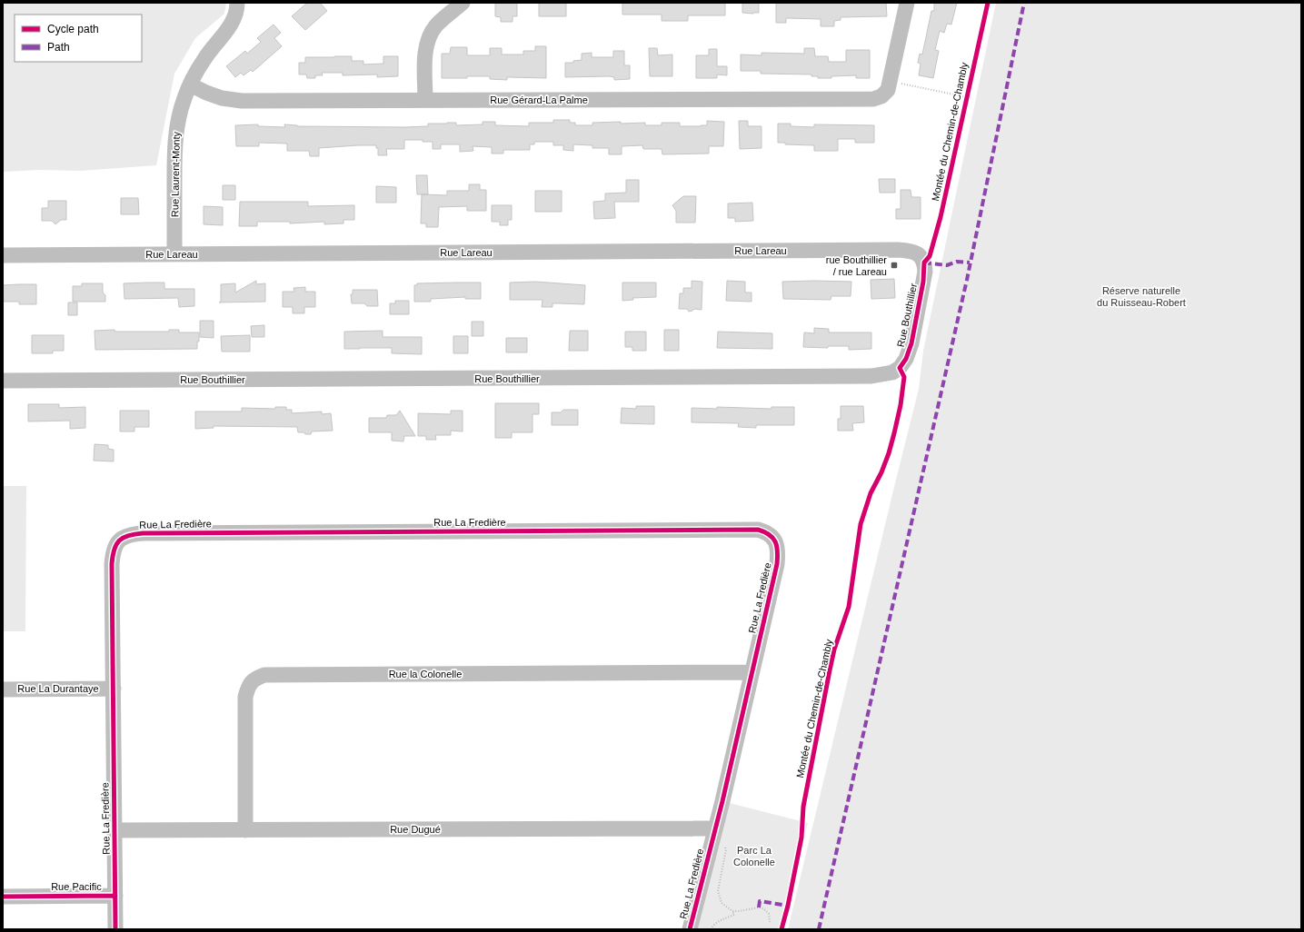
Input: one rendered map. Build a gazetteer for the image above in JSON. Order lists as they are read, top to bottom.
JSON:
{
  "streets": {
    "street": [
      "Rue Gérard-La Palme",
      "Rue Laurent-Monty",
      "Rue Lareau",
      "Rue Bouthillier",
      "Rue La Fredière",
      "Rue la Colonelle",
      "Rue La Durantaye",
      "Rue Dugué",
      "Rue Pacific"
    ],
    "cycle path": ["Montée du Chemin-de-Chambly"]
  },
  "crossings": [
    ["Rue Gérard-La Palme", "Rue Laurent-Monty"],
    ["Rue Laurent-Monty", "Rue Lareau"],
    ["Rue Lareau", "Rue Bouthillier"],
    ["Rue La Fredière", "Rue la Colonelle"],
    ["Rue La Fredière", "Rue La Durantaye"],
    ["Rue La Fredière", "Rue Dugué"],
    ["Rue La Fredière", "Rue Pacific"],
    ["Rue la Colonelle", "Rue Dugué"]
  ],
  "parks": ["Réserve naturelle du Ruisseau-Robert", "Parc La Colonelle"],
  "places": {
    "transit": ["rue Bouthillier / rue Lareau"]
  },
  "legend": ["Cycle path", "Path"]
}
